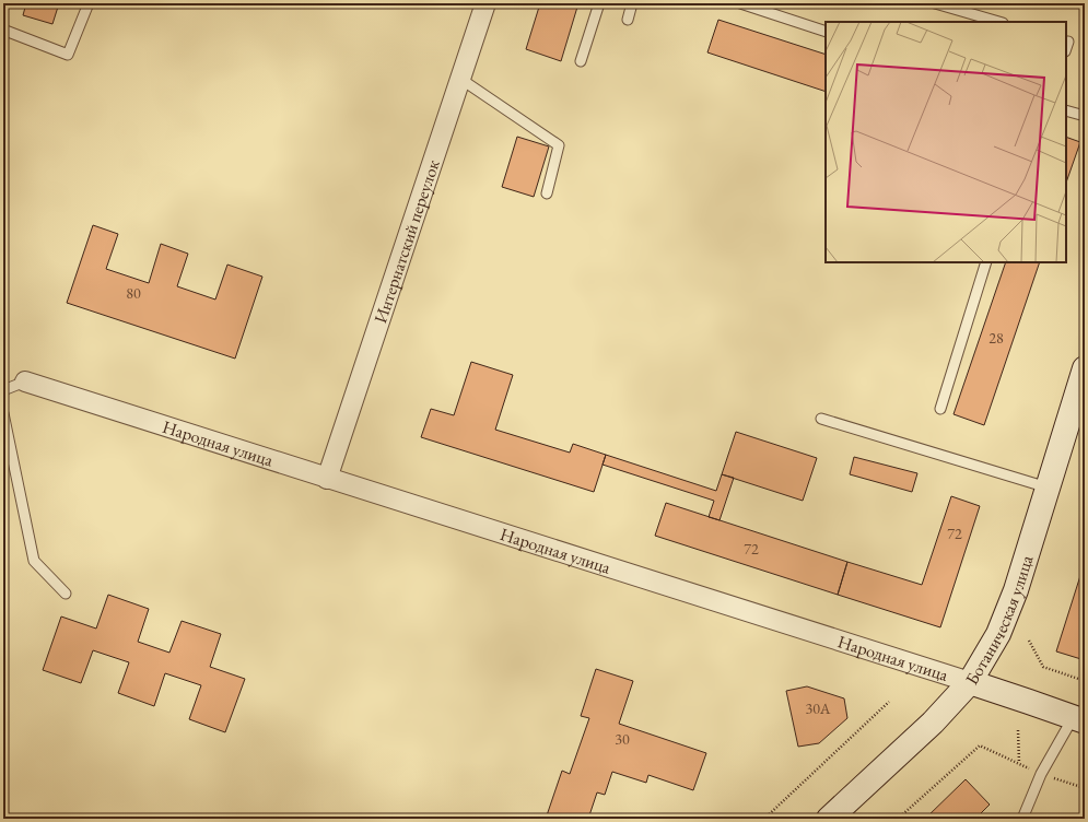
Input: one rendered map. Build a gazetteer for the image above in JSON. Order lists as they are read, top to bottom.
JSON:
{
  "streets": {
    "street": ["Интернатский переулок", "Народная улица", "Ботаническая улица"]
  },
  "crossings": [
    ["Интернатский переулок", "Народная улица"],
    ["Народная улица", "Ботаническая улица"]
  ],
  "house_numbers": [
    "80",
    "28",
    "72",
    "72",
    "30А",
    "30"
  ]
}
